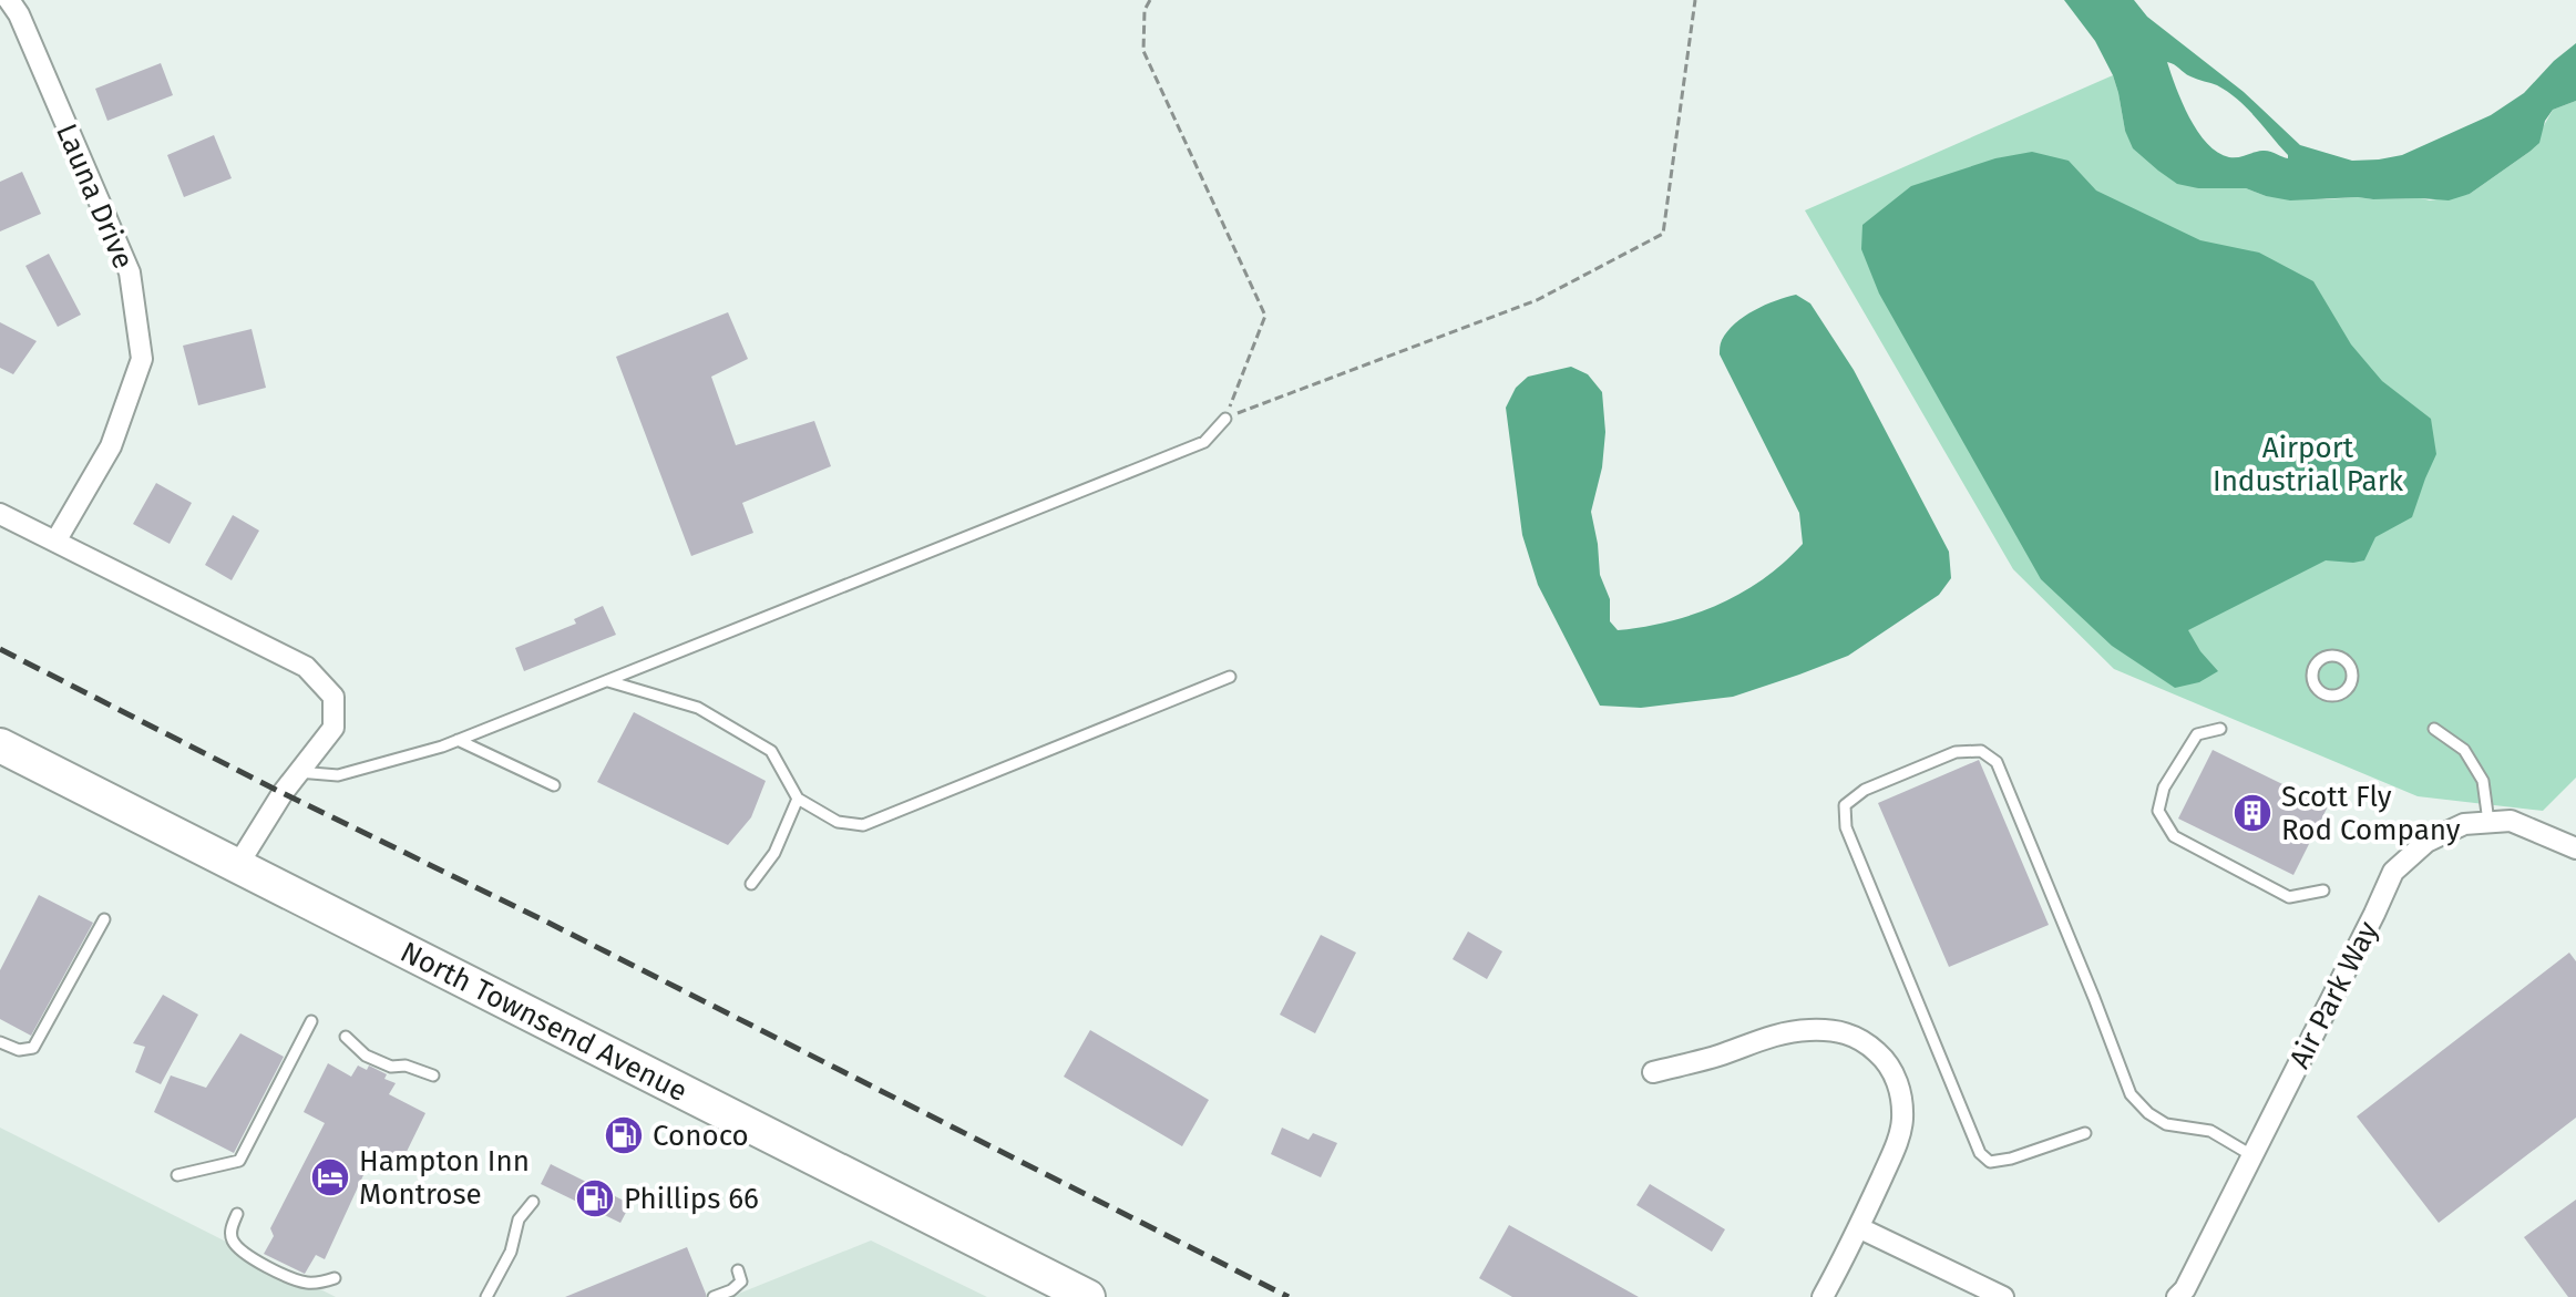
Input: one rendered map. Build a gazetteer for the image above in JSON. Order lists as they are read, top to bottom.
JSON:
{
  "streets": {
    "highway": ["North Townsend Avenue"],
    "street": ["Launa Drive", "Air Park Way"]
  },
  "parks": ["Airport Industrial Park"],
  "places": {
    "building": ["Scott Fly Rod Company"],
    "fuel station": ["Conoco", "Phillips 66"],
    "hotel": ["Hampton Inn Montrose"]
  }
}
